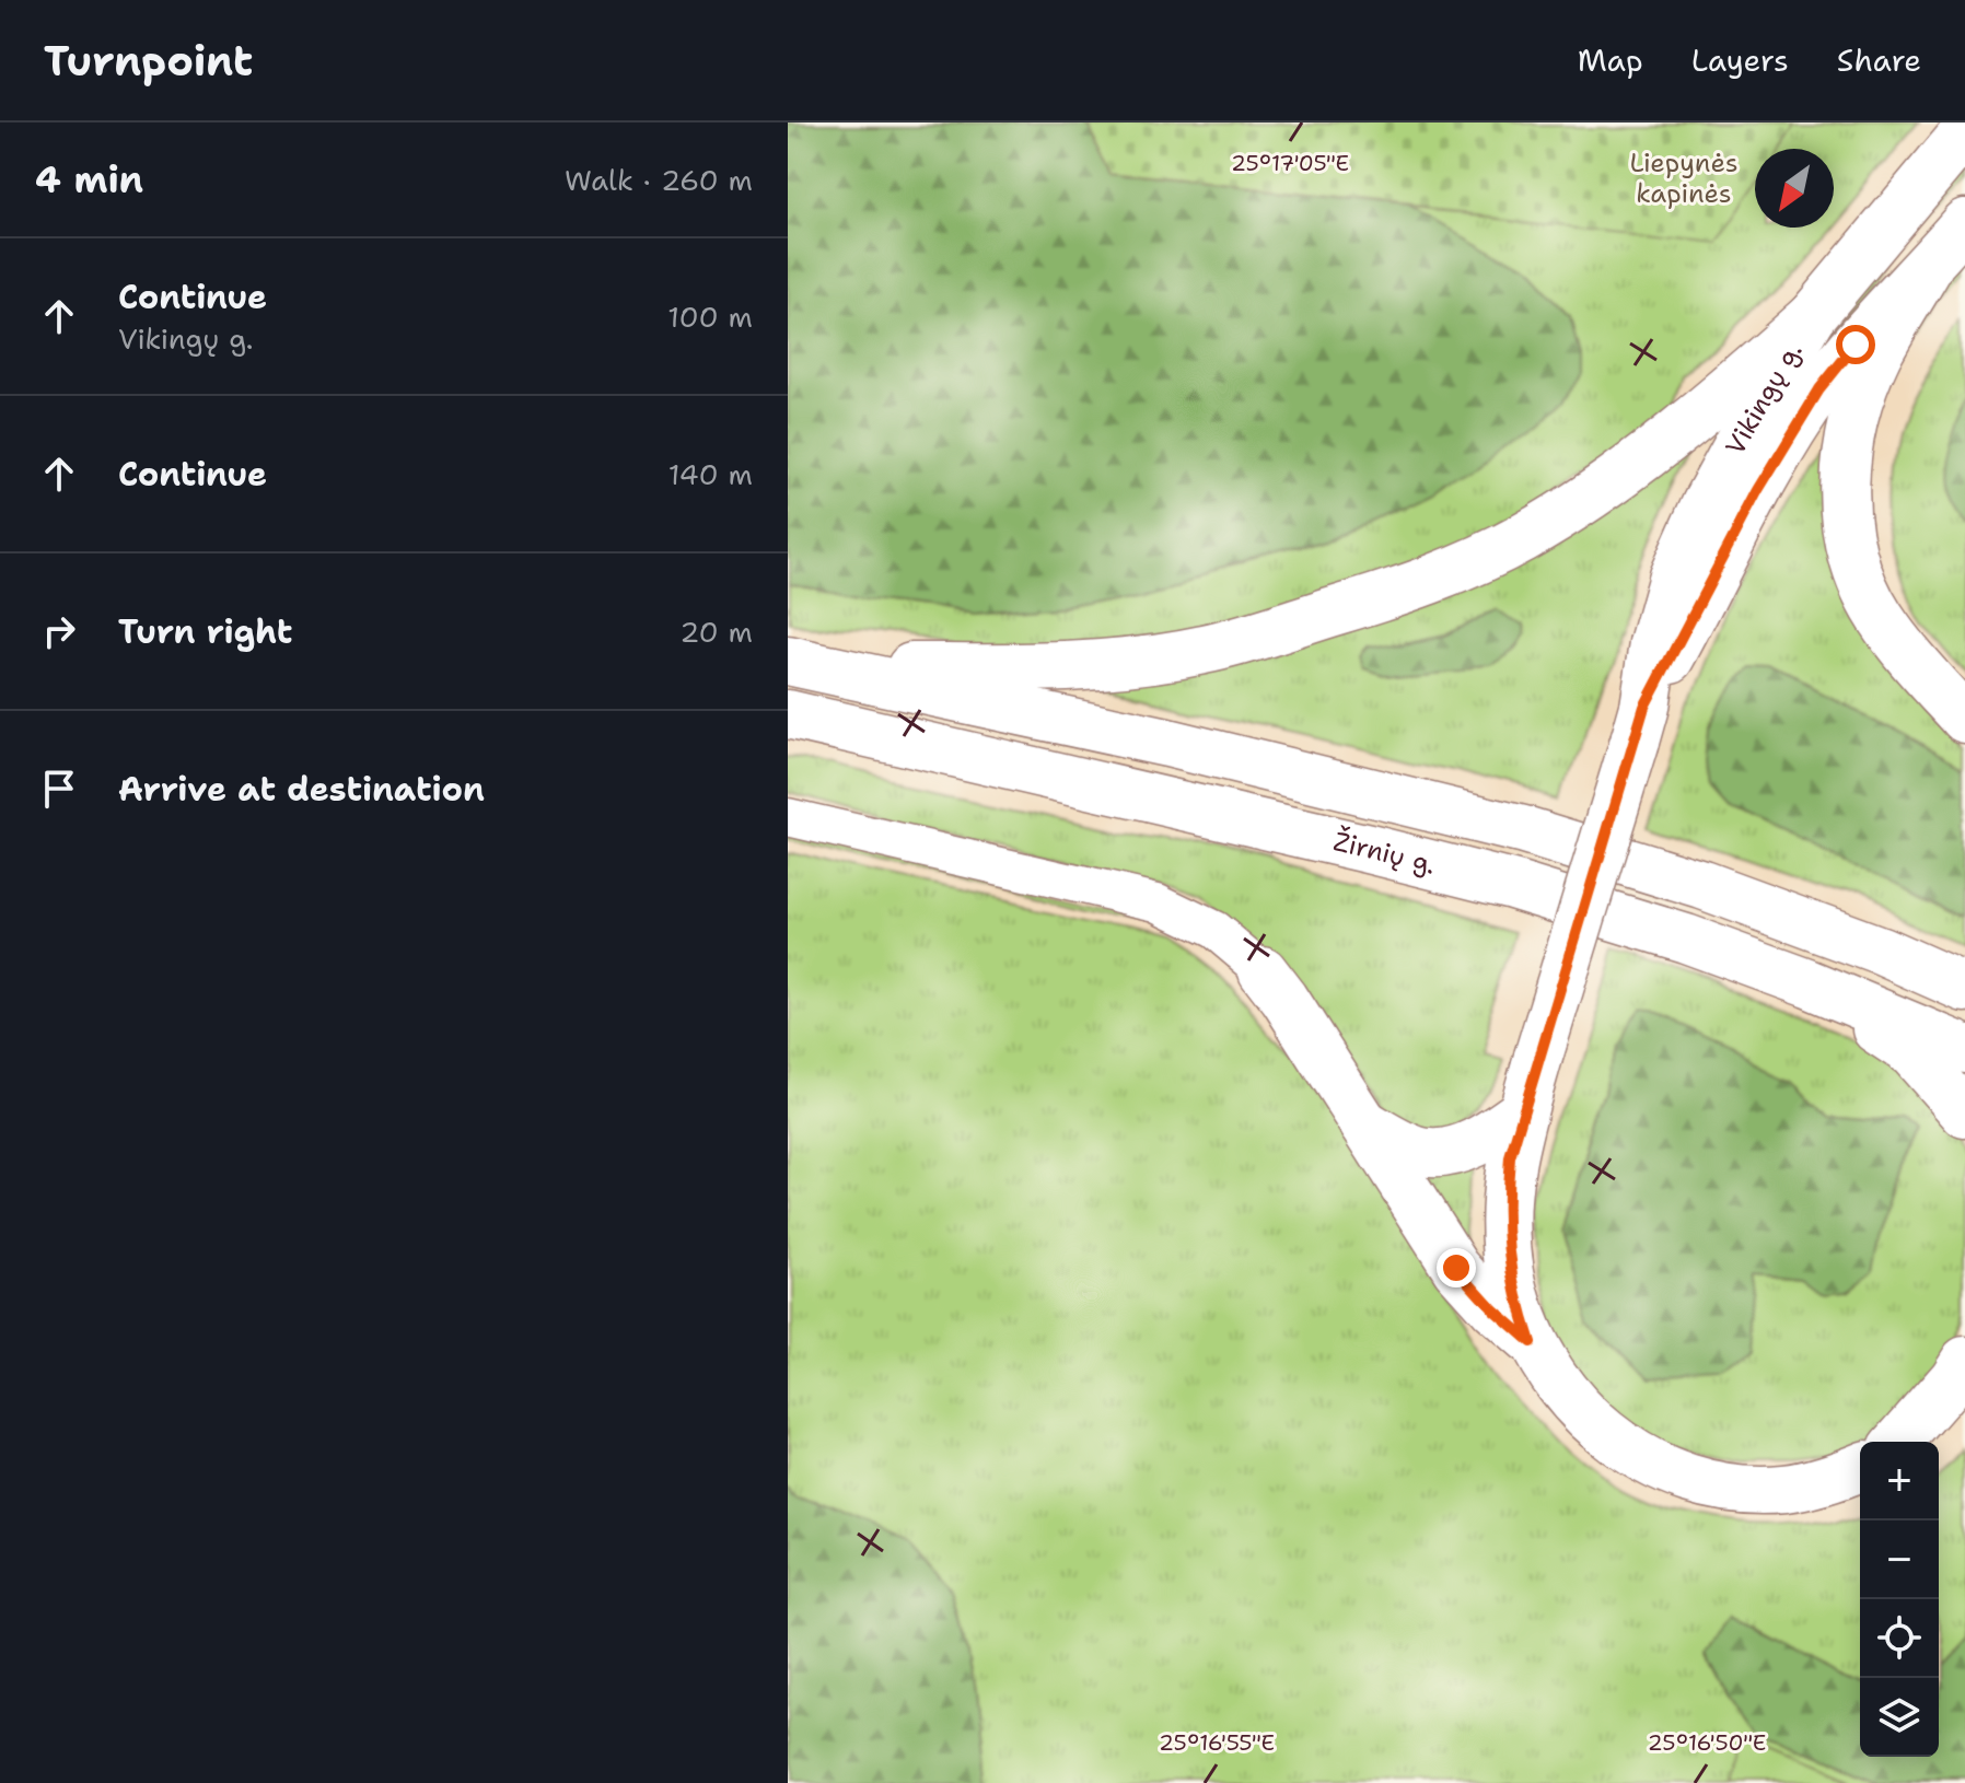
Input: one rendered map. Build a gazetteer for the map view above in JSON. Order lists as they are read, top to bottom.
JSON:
{
  "streets": {
    "main road": ["Vikingų g.", "Žirnių g."]
  },
  "parks": ["Liepynės kapinės"],
  "north": "bottom left",
  "page": {
    "header": "Turnpoint",
    "nav": ["Map", "Layers", "Share"],
    "heading": ["4 min", "Walk · 260 m"],
    "list": [
      ["Continue", "Vikingų g.", "100 m"],
      ["Continue", "140 m"],
      ["Turn right", "20 m"],
      "Arrive at destination"
    ],
    "map_buttons": ["+", "−"]
  },
  "coordinates": ["25°17'05\"E", "25°16'55\"E", "25°16'50\"E"]
}
